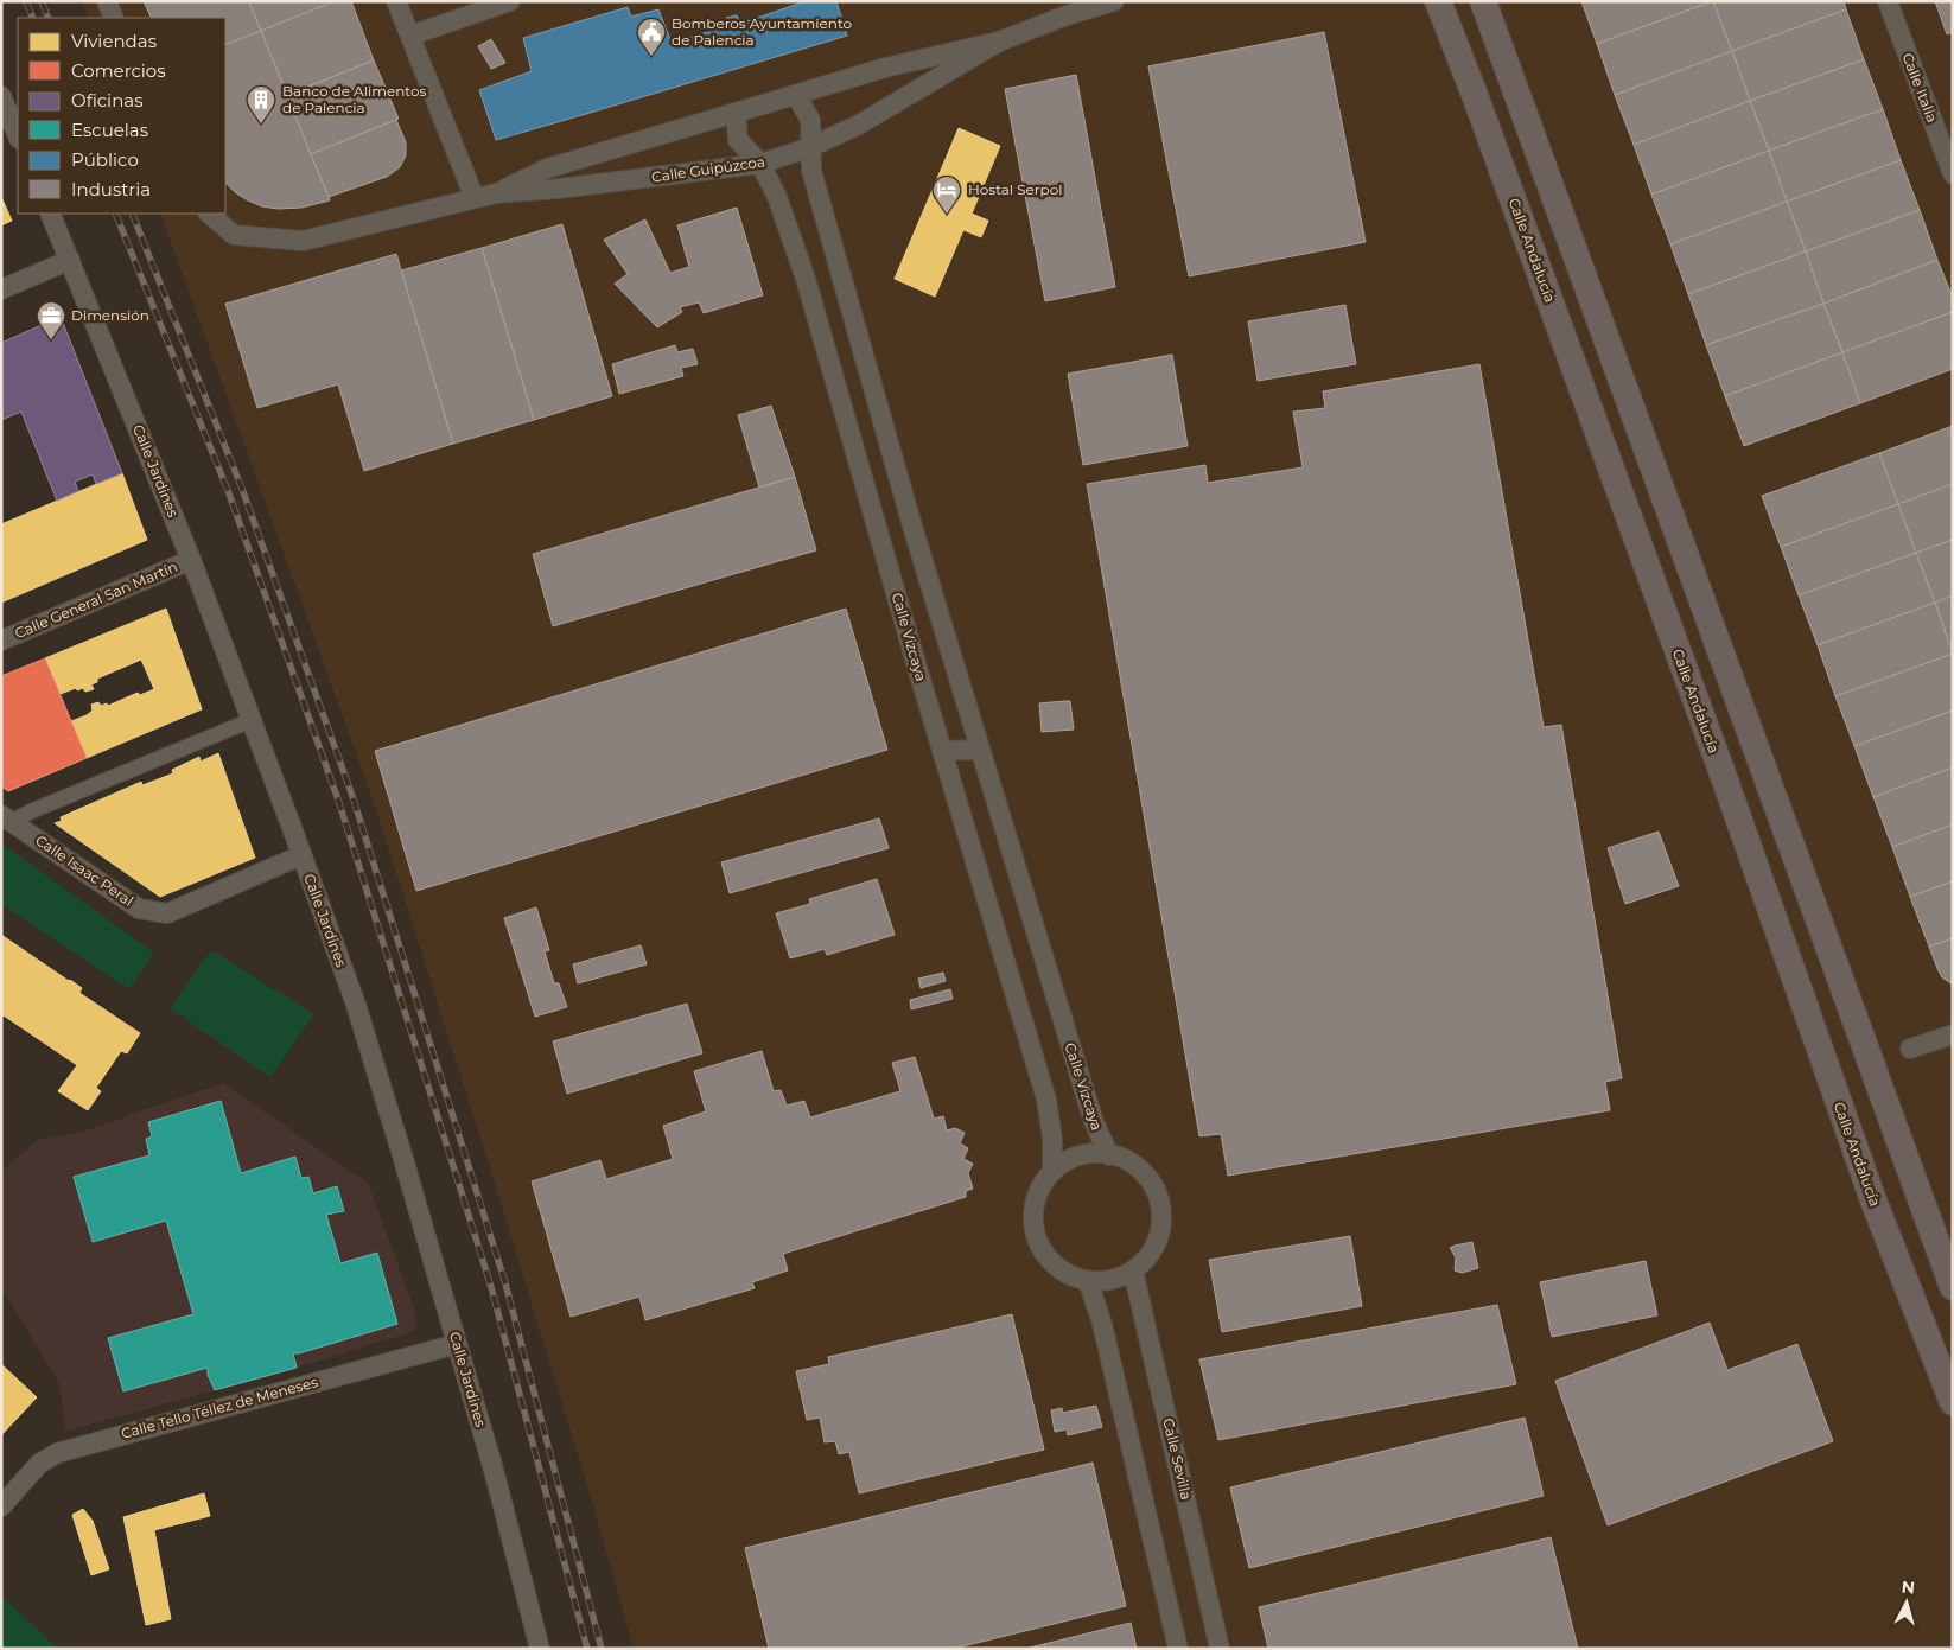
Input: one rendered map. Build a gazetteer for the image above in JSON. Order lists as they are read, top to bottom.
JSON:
{
  "streets": {
    "main road": ["Calle Andalucía"],
    "street": [
      "Calle Italia",
      "Calle Guipúzcoa",
      "Calle Jardines",
      "Calle General San Martín",
      "Calle Vizcaya",
      "Calle Isaac Peral",
      "Calle Tello Téllez de Meneses",
      "Calle Sevilla"
    ]
  },
  "crossings": [
    ["Calle Guipúzcoa", "Calle Vizcaya"],
    ["Calle Jardines", "Calle General San Martín"],
    ["Calle Jardines", "Calle Isaac Peral"],
    ["Calle Jardines", "Calle Tello Téllez de Meneses"],
    ["Calle Vizcaya", "Calle Sevilla"]
  ],
  "places": {
    "public building": ["Bomberos Ayuntamiento de Palencia"],
    "building": ["Banco de Alimentos de Palencia"],
    "hotel": ["Hostal Serpol"],
    "office": ["Dimensión"]
  },
  "legend": [
    "Viviendas",
    "Comercios",
    "Oficinas",
    "Escuelas",
    "Público",
    "Industria"
  ],
  "north": "top"
}
